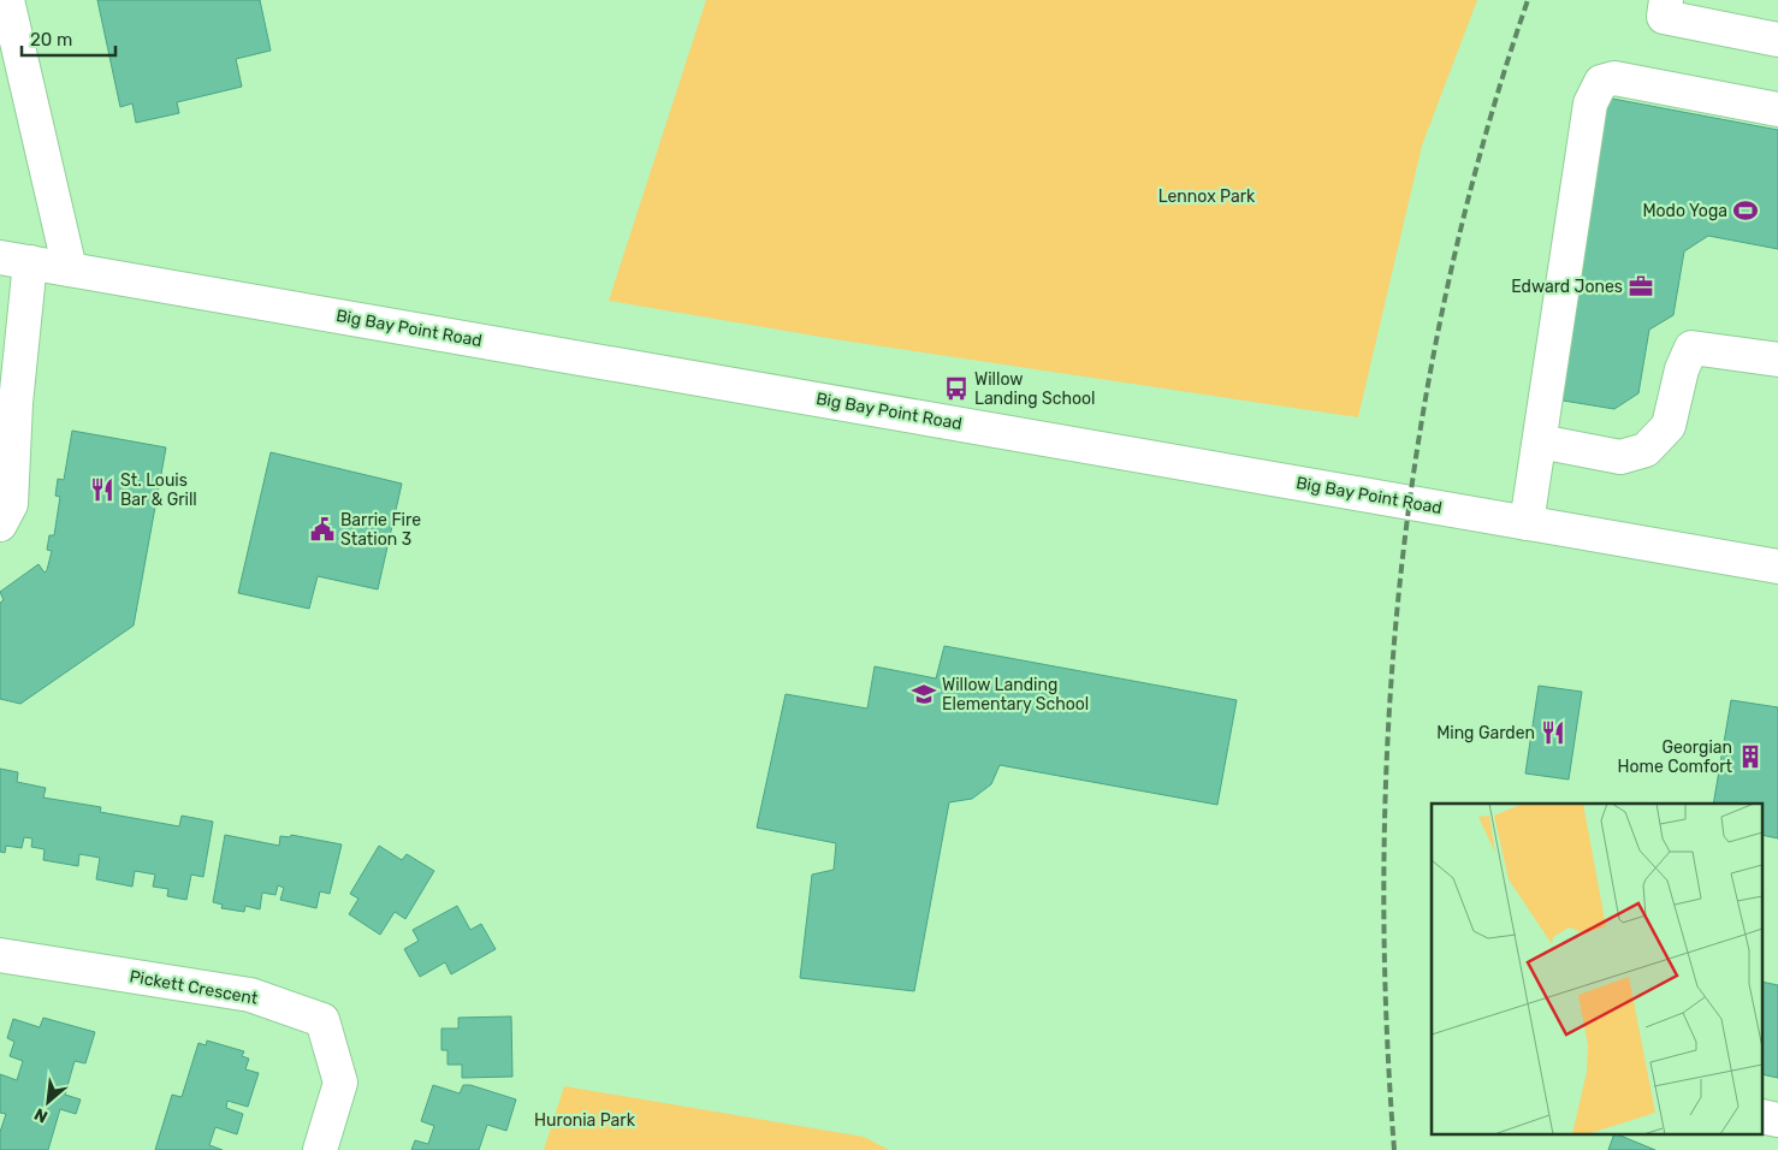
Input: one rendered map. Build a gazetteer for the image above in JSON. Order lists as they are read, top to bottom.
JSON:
{
  "streets": {
    "street": ["Big Bay Point Road", "Pickett Crescent"]
  },
  "parks": ["Lennox Park", "Huronia Park"],
  "places": {
    "sports": ["Modo Yoga"],
    "office": ["Edward Jones"],
    "bus stop": ["Willow Landing School"],
    "restaurant": ["St. Louis Bar & Grill", "Ming Garden"],
    "public building": ["Barrie Fire Station 3"],
    "school or university": ["Willow Landing Elementary School"],
    "building": ["Georgian Home Comfort"]
  },
  "scale_bar": "20 m",
  "north": "bottom left"
}
